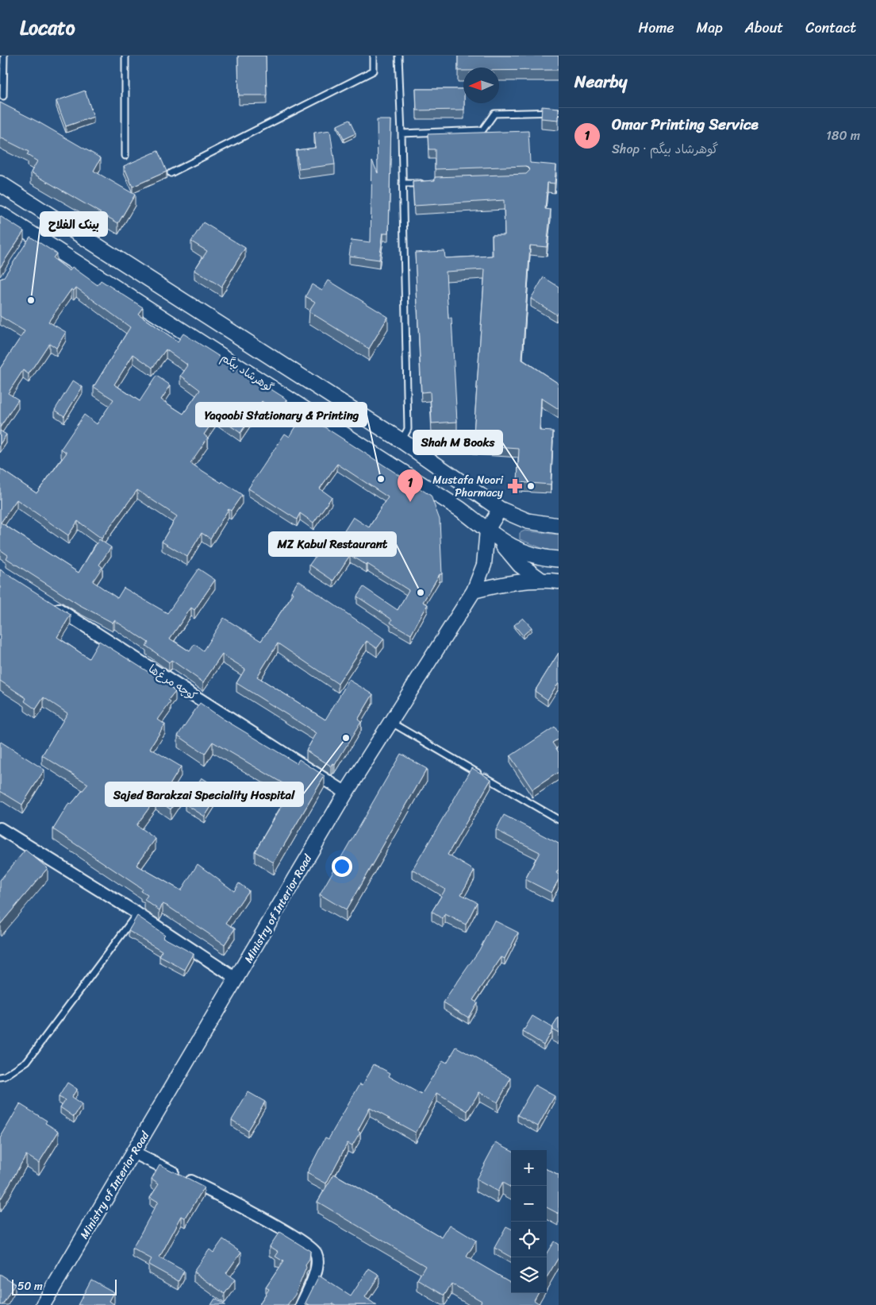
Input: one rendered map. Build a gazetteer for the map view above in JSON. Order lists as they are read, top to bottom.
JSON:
{
  "streets": {
    "main road": ["گوهرشاد بیگم"],
    "street": ["کوچه مرغ‌ها", "Ministry of Interior Road"]
  },
  "crossings": [
    ["گوهرشاد بیگم", "Ministry of Interior Road"],
    ["کوچه مرغ‌ها", "Ministry of Interior Road"]
  ],
  "places": {
    "other": [
      "بینک الفلاح",
      "Yaqoobi Stationary & Printing",
      "Shah M Books",
      "MZ Kabul Restaurant",
      "Sajed Barakzai Speciality Hospital"
    ],
    "pharmacy": ["Mustafa Noori Pharmacy"]
  },
  "scale_bar": "50 m",
  "north": "left",
  "page": {
    "header": "Locato",
    "nav": [
      "Home",
      "Map",
      "About",
      "Contact"
    ],
    "heading": "Nearby",
    "list": [
      {
        "mark": "1",
        "name": "Omar Printing Service",
        "note": "Shop · گوهرشاد بیگم",
        "value": "180 m"
      }
    ],
    "pins": "1",
    "map_buttons": ["+", "−"],
    "scale": "50 m"
  }
}
